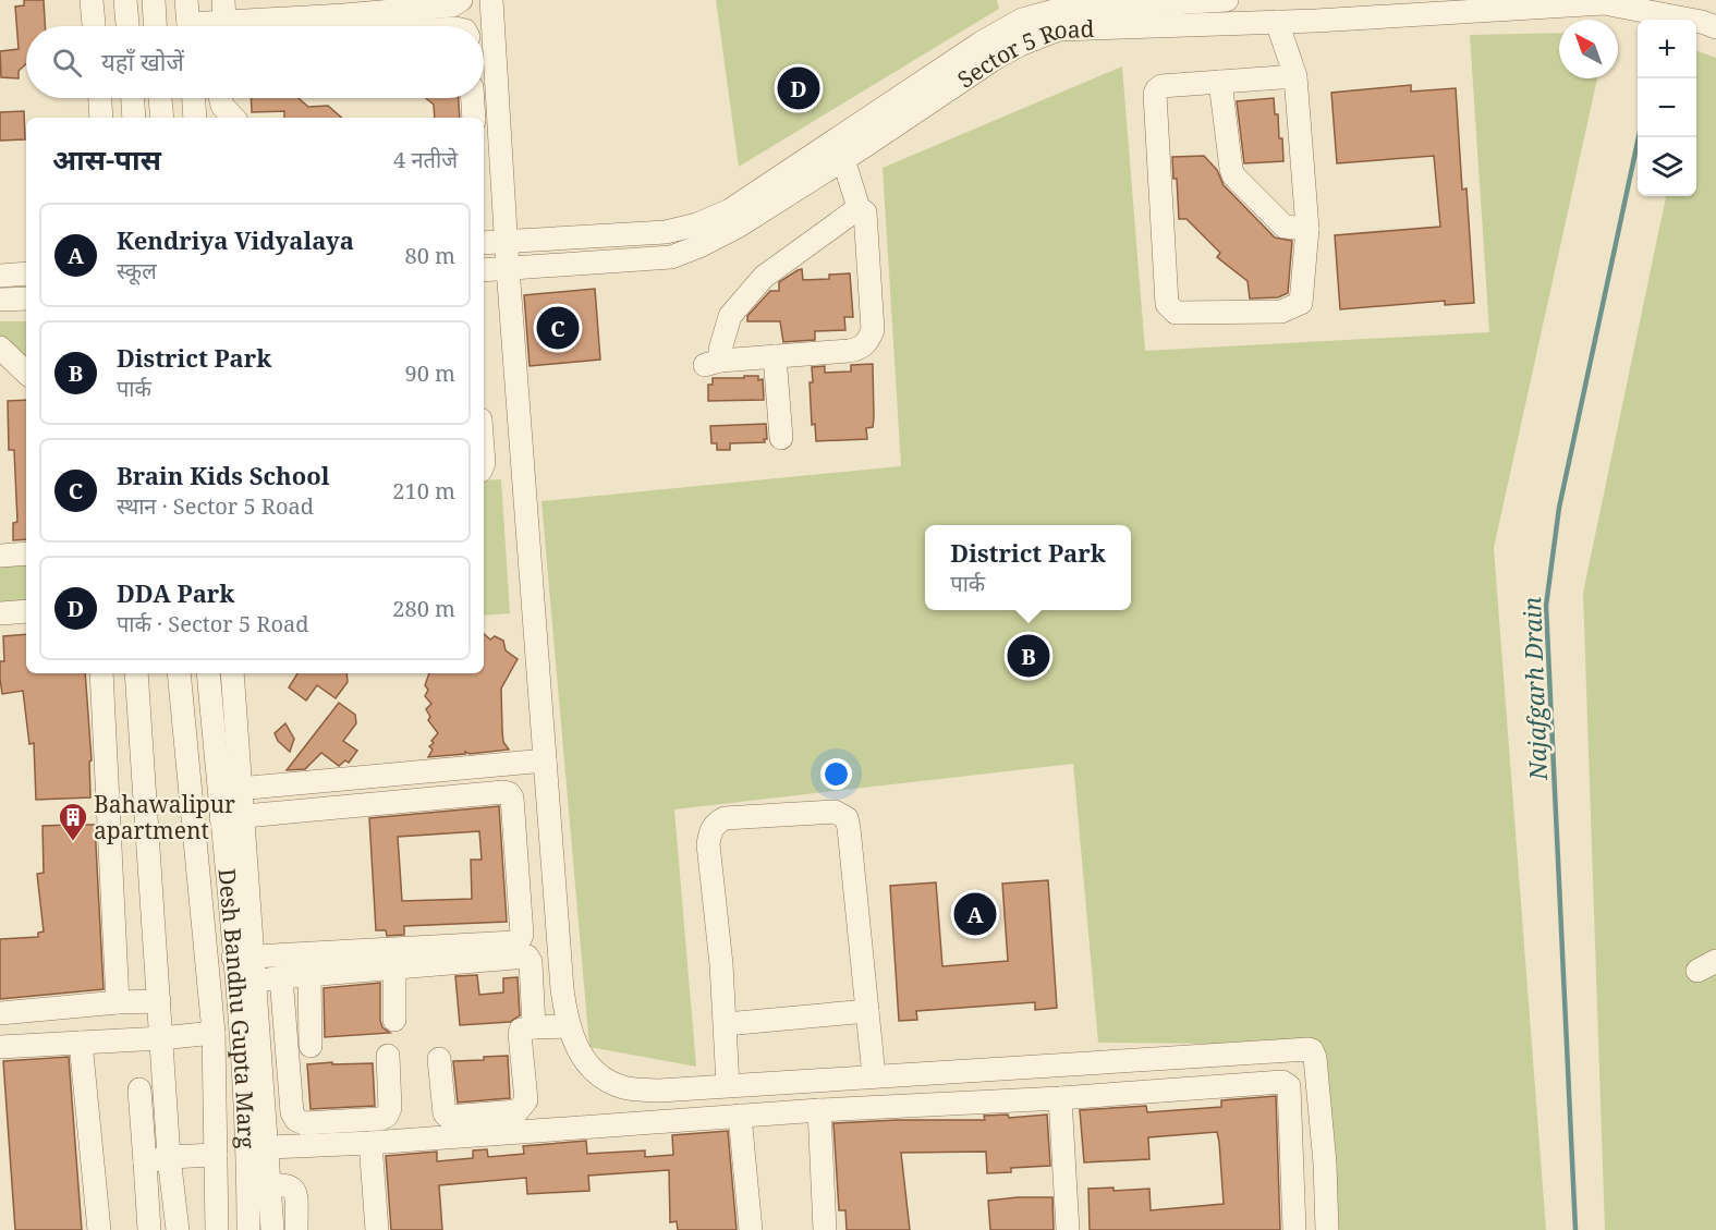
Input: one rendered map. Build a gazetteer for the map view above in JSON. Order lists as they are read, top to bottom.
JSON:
{
  "streets": {
    "street": ["Sector 5 Road", "Desh Bandhu Gupta Marg"]
  },
  "water": ["Najafgarh Drain"],
  "places": {
    "building": ["Bahawalipur apartment"]
  },
  "north": "top left",
  "page": {
    "map_buttons": ["+", "−"],
    "search": "यहाँ खोजें",
    "pins": [
      "D",
      "C",
      "B",
      "A"
    ],
    "heading": ["आस-पास", "4 नतीजे"],
    "list": [
      {
        "mark": "A",
        "name": "Kendriya Vidyalaya",
        "note": "स्कूल",
        "value": "80 m"
      },
      {
        "mark": "B",
        "name": "District Park",
        "note": "पार्क",
        "value": "90 m"
      },
      {
        "mark": "C",
        "name": "Brain Kids School",
        "note": "स्थान · Sector 5 Road",
        "value": "210 m"
      },
      {
        "mark": "D",
        "name": "DDA Park",
        "note": "पार्क · Sector 5 Road",
        "value": "280 m"
      }
    ],
    "popup": ["District Park", "पार्क"]
  }
}
